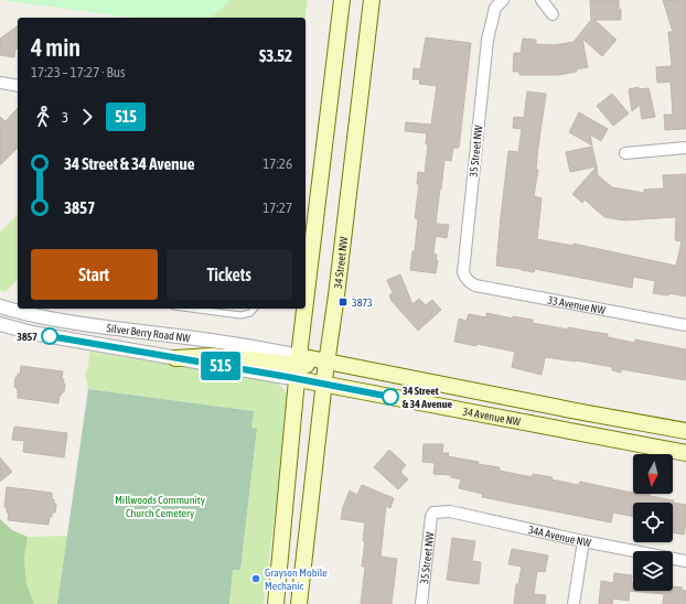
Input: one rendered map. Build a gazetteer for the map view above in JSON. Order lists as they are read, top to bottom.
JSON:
{
  "streets": {
    "main road": ["34 Street NW", "34 Avenue NW"],
    "street": [
      "35 Street NW",
      "33 Avenue NW",
      "Silver Berry Road NW",
      "34A Avenue NW"
    ]
  },
  "crossings": [
    ["35 Street NW", "33 Avenue NW"],
    ["35 Street NW", "34A Avenue NW"],
    ["34 Street NW", "34 Avenue NW"],
    ["Silver Berry Road NW", "34 Avenue NW"]
  ],
  "parks": ["Millwoods Community Church Cemetery"],
  "places": {
    "transit": ["3873"],
    "other": ["3857", "34 Street & 34 Avenue", "Grayson Mobile Mechanic"]
  },
  "lines": ["bus line 515"],
  "north": "bottom",
  "page": {
    "on_map": "515",
    "heading": ["4 min", "17:23 – 17:27 · Bus", "$3.52"],
    "legs": ["3", "515"],
    "list": [
      {
        "name": "34 Street & 34 Avenue",
        "value": "17:26"
      },
      {
        "name": "3857",
        "value": "17:27"
      }
    ],
    "buttons": ["Start", "Tickets"]
  }
}
